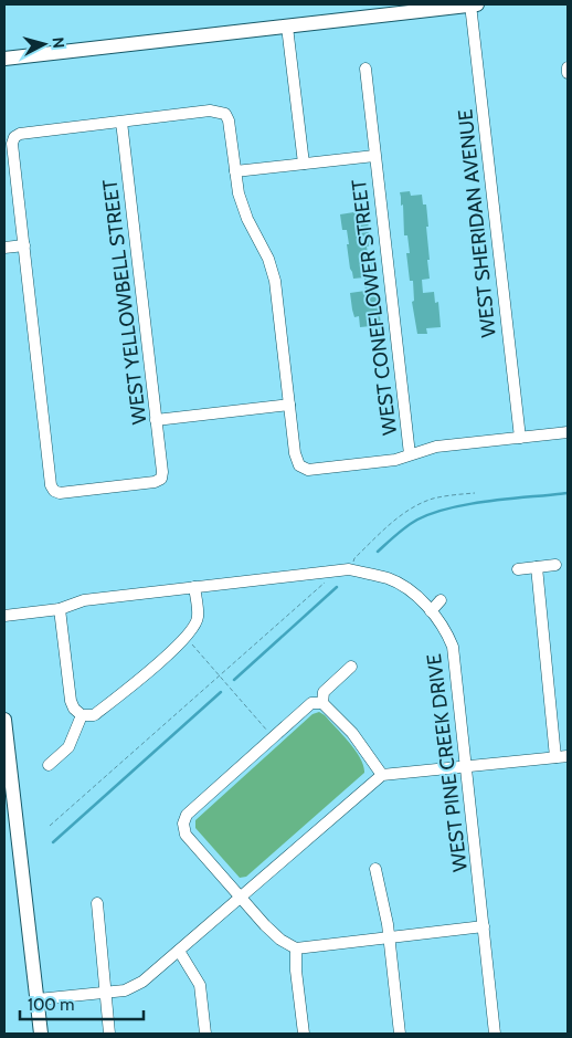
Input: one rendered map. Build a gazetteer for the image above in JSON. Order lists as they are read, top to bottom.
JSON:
{
  "streets": {
    "street": [
      "WEST SHERIDAN AVENUE",
      "WEST YELLOWBELL STREET",
      "WEST CONEFLOWER STREET",
      "WEST PINE CREEK DRIVE"
    ]
  },
  "scale_bar": "100 m",
  "north": "right"
}
